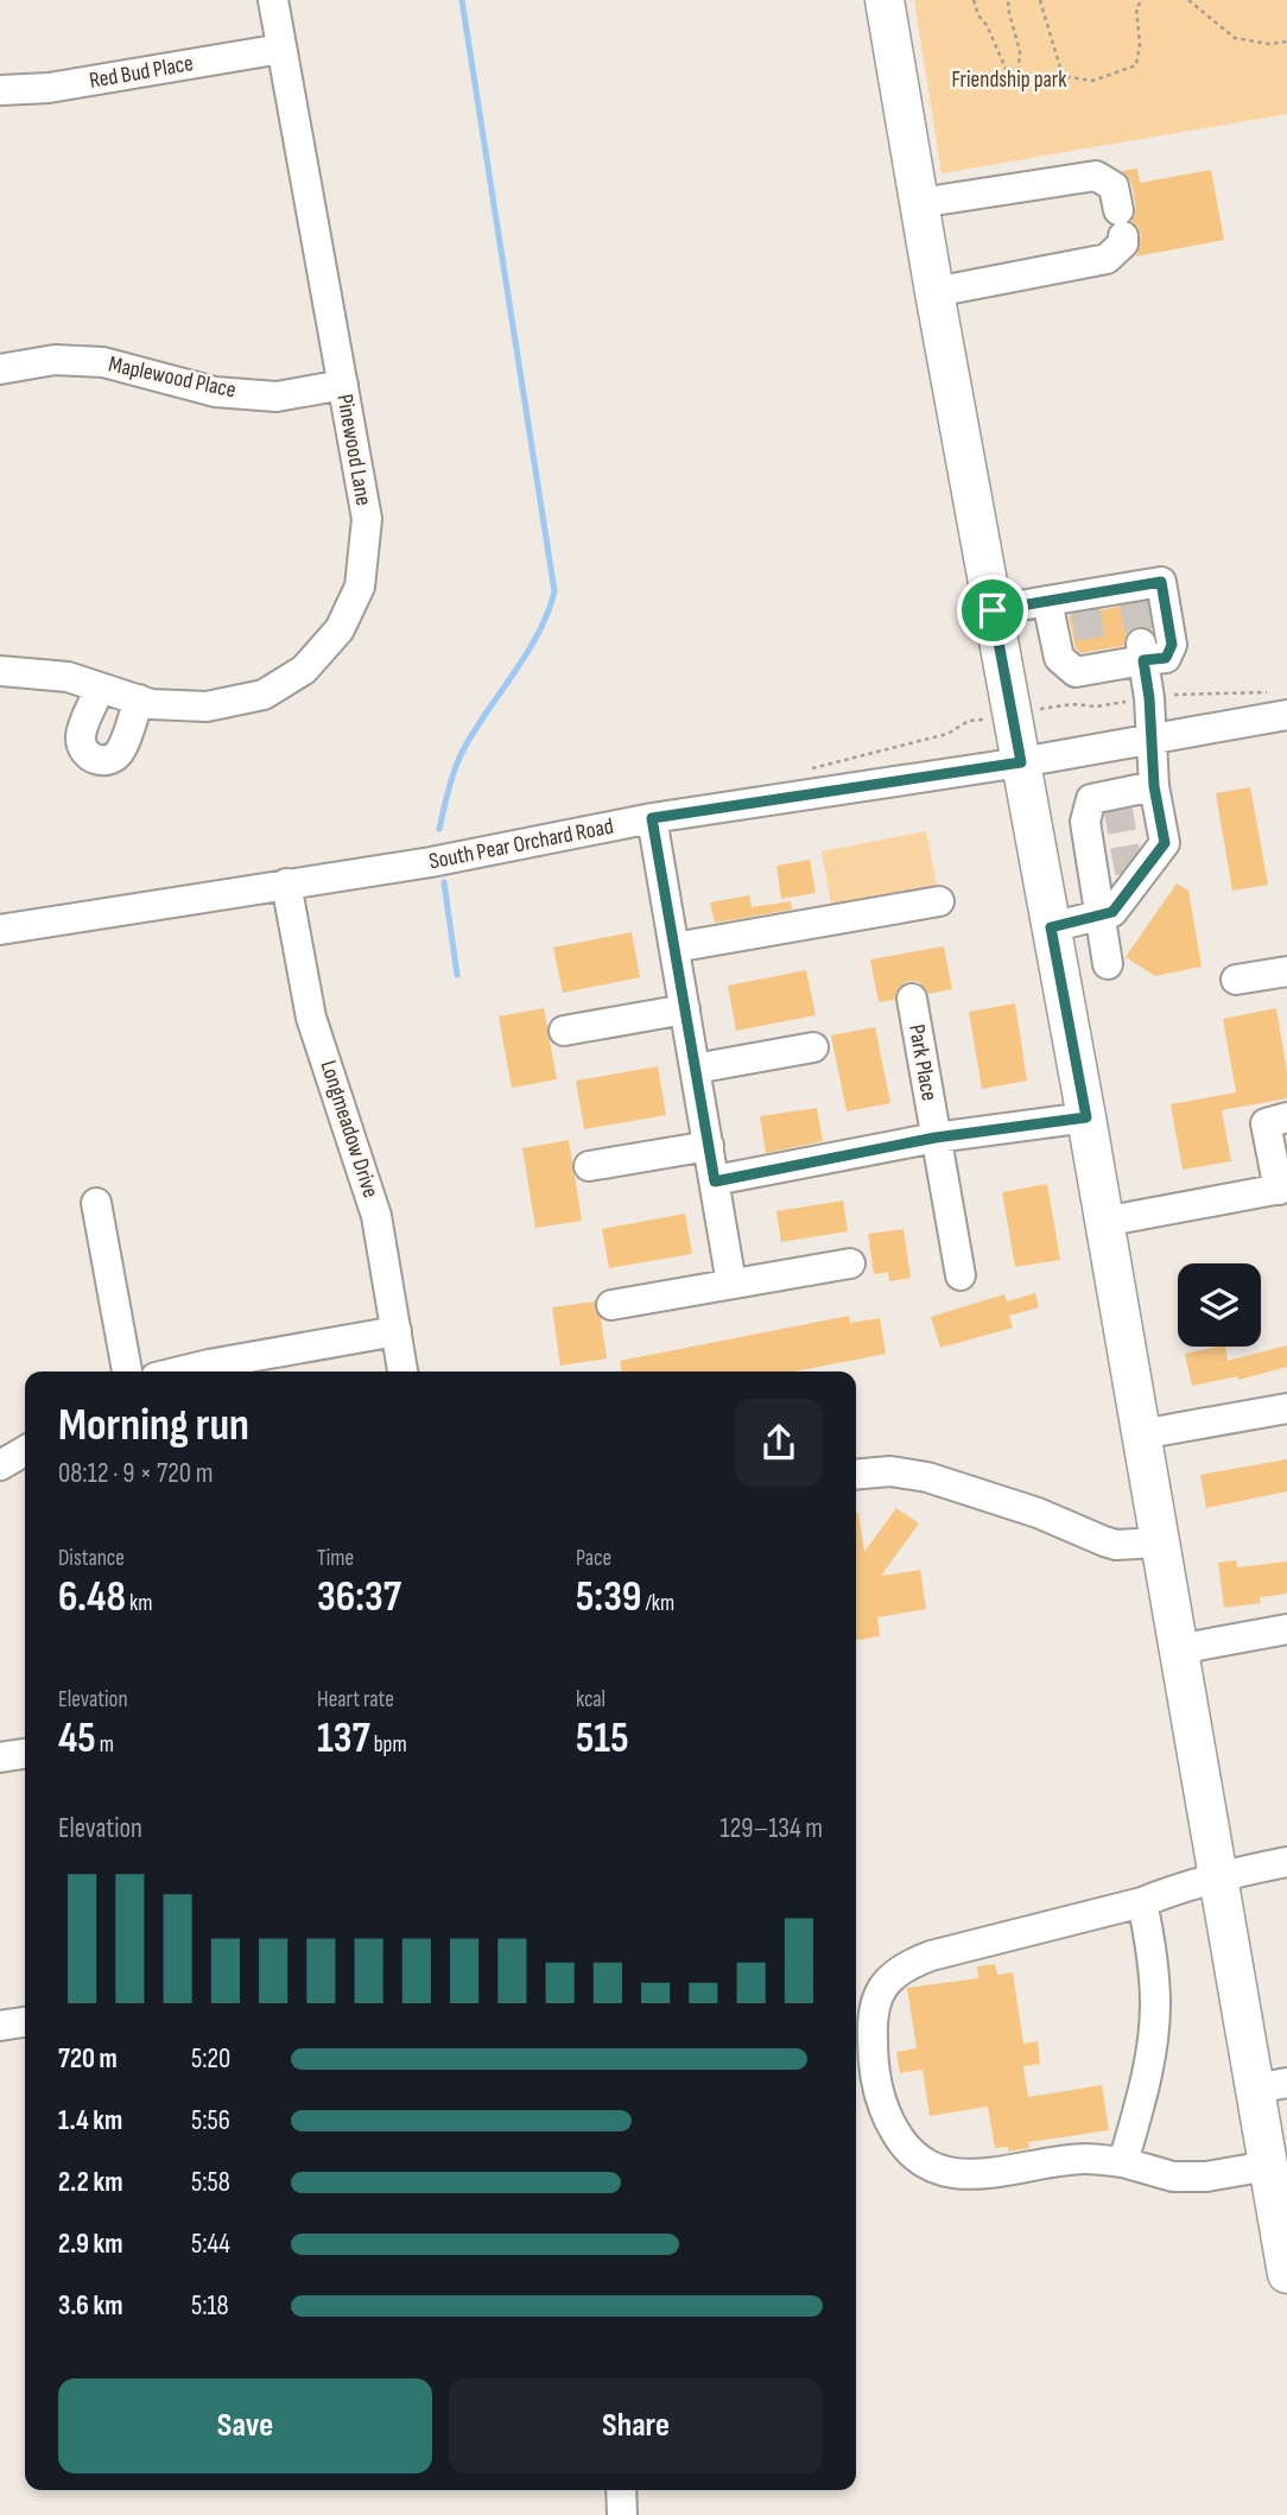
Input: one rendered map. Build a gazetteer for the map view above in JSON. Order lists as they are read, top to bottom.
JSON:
{
  "streets": {
    "street": [
      "Red Bud Place",
      "Maplewood Place",
      "Pinewood Lane",
      "South Pear Orchard Road",
      "Park Place",
      "Longmeadow Drive"
    ]
  },
  "crossings": [
    ["Red Bud Place", "Pinewood Lane"],
    ["Maplewood Place", "Pinewood Lane"],
    ["South Pear Orchard Road", "Longmeadow Drive"]
  ],
  "parks": ["Friendship park"],
  "page": {
    "heading": ["Morning run", "08:12 · 9 × 720 m"],
    "stats": [
      ["Distance", "6.48 km"],
      ["Time", "36:37"],
      ["Pace", "5:39 /km"],
      ["Elevation", "45 m"],
      ["Heart rate", "137 bpm"],
      ["kcal", "515"]
    ],
    "chart": ["Elevation", "129–134 m"],
    "list": [
      {
        "name": "720 m",
        "note": "5:20"
      },
      {
        "name": "1.4 km",
        "note": "5:56"
      },
      {
        "name": "2.2 km",
        "note": "5:58"
      },
      {
        "name": "2.9 km",
        "note": "5:44"
      },
      {
        "name": "3.6 km",
        "note": "5:18"
      }
    ],
    "buttons": ["Save", "Share"]
  }
}
